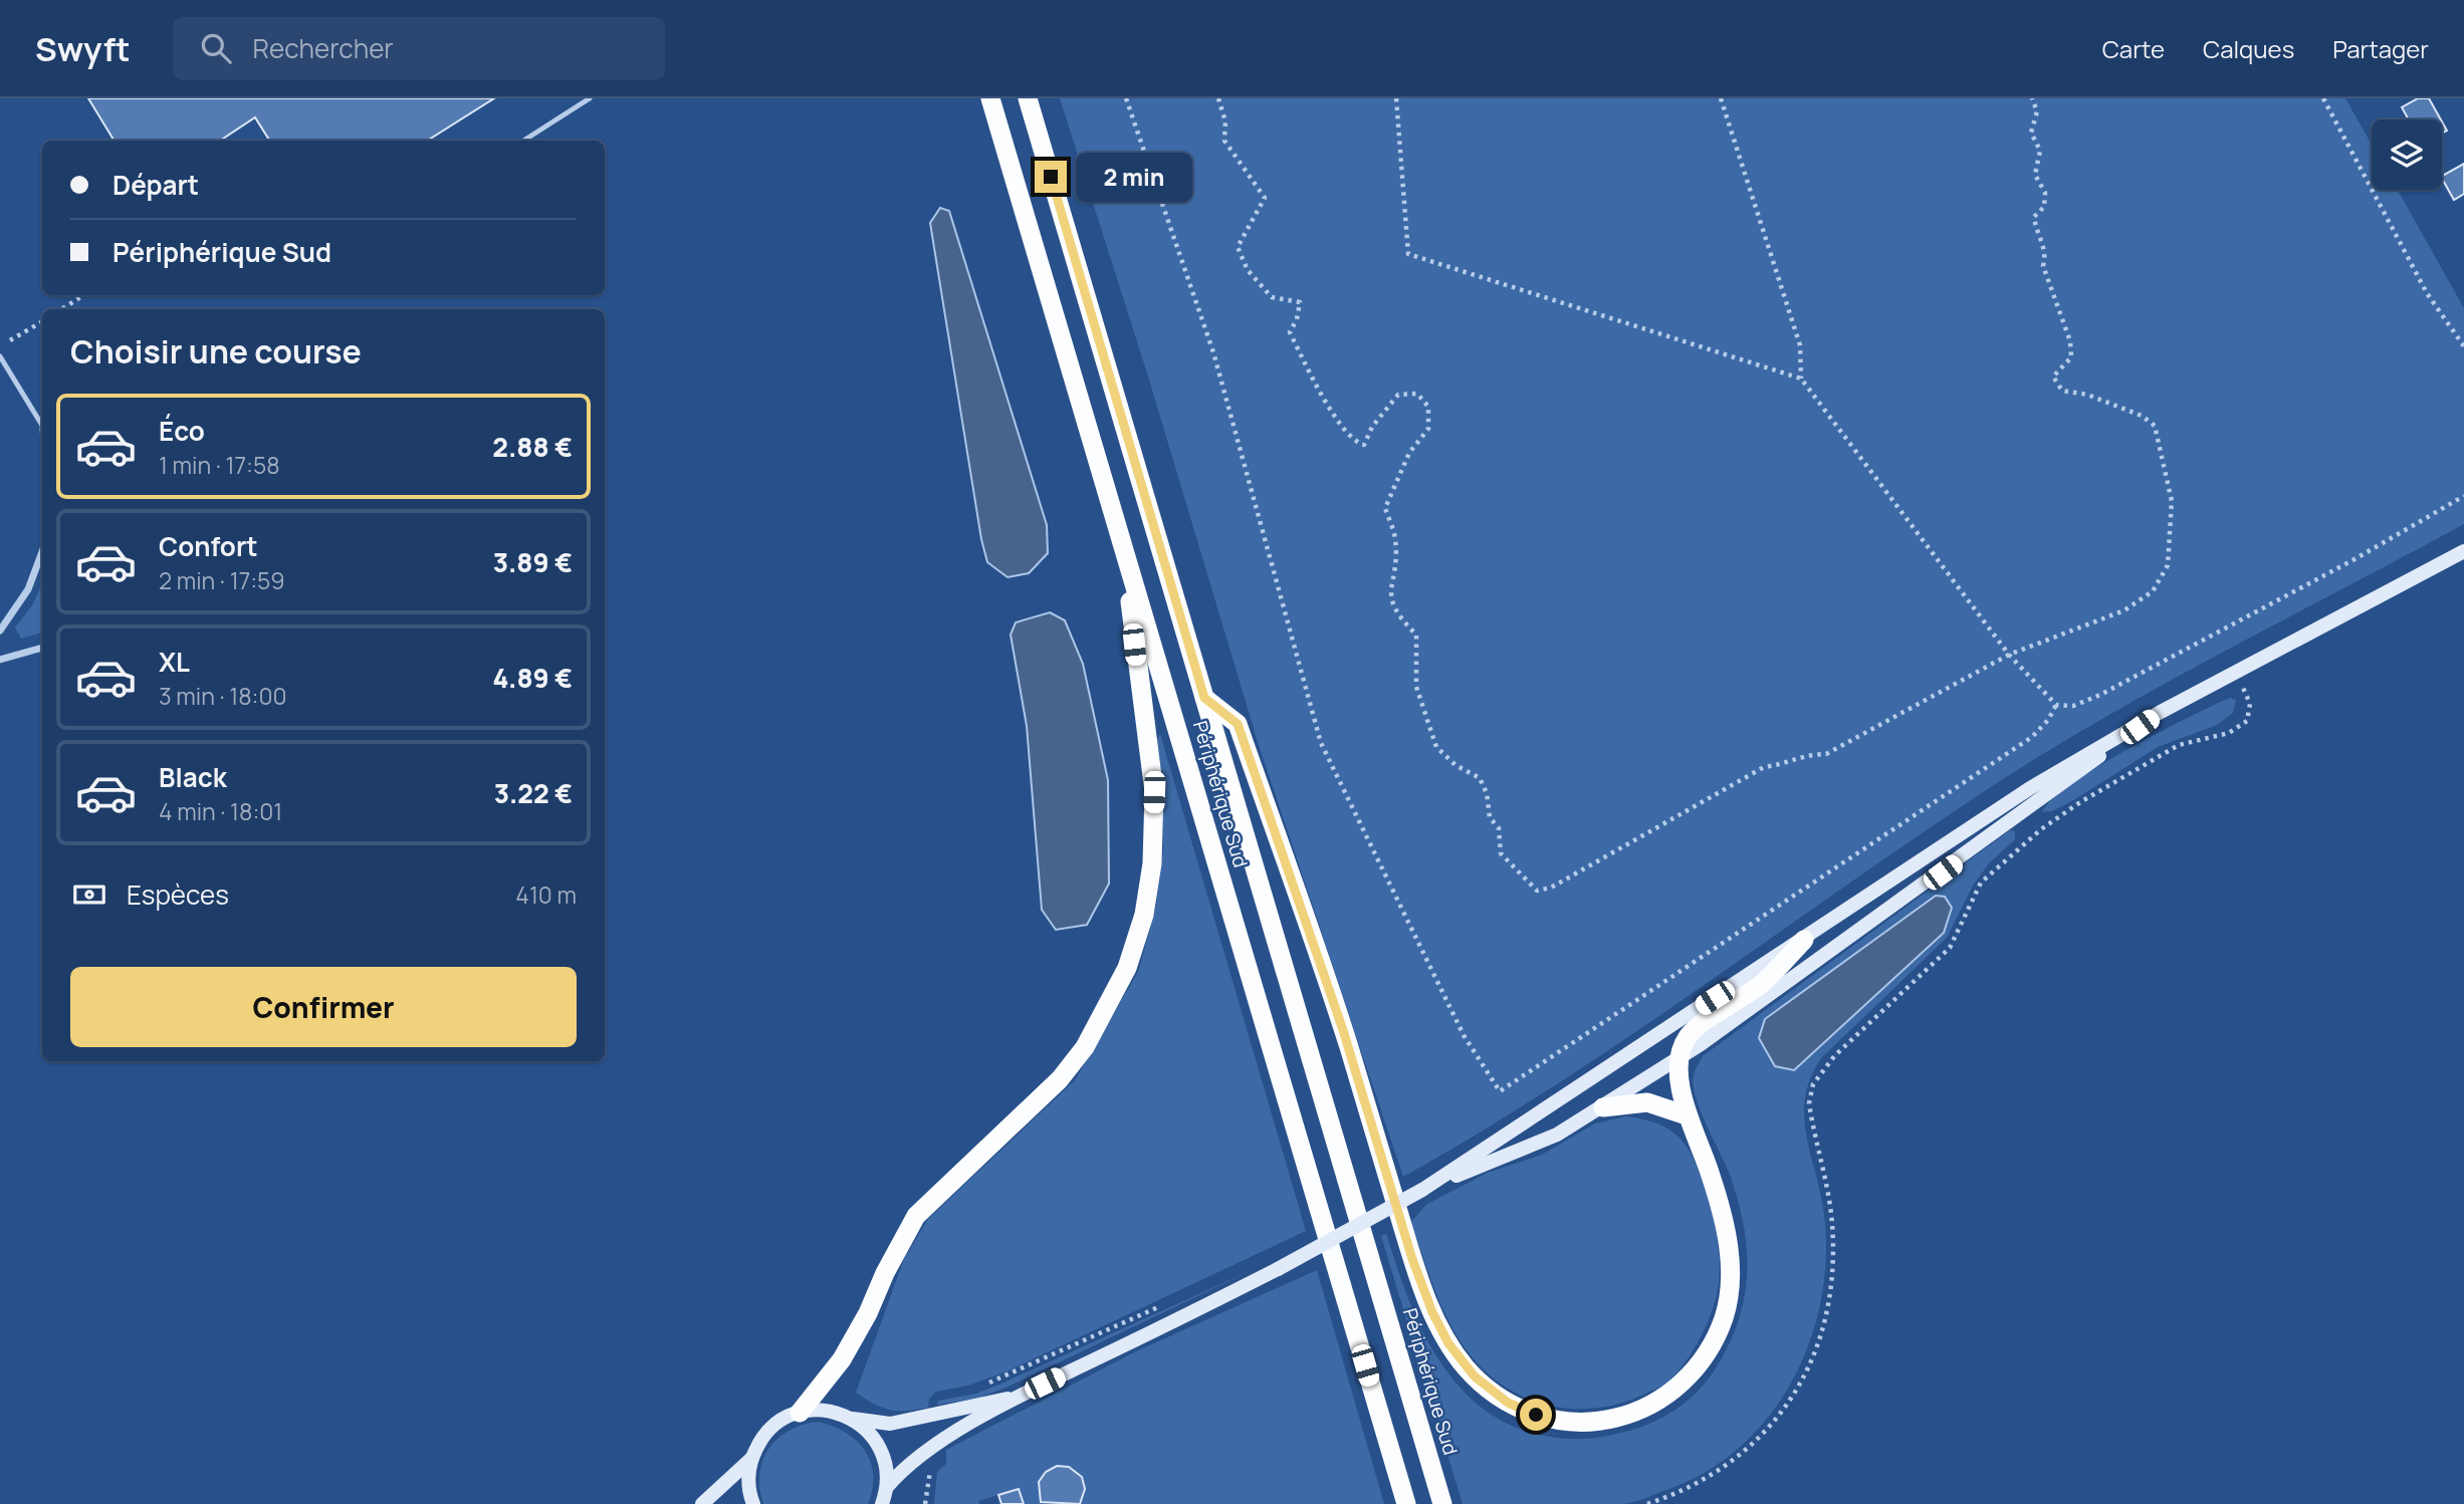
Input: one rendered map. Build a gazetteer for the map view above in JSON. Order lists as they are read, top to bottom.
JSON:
{
  "streets": {
    "highway": ["Périphérique Sud"]
  },
  "page": {
    "header": "Swyft",
    "search": "Rechercher",
    "nav": ["Carte", "Calques", "Partager"],
    "banner": ["Départ", "Périphérique Sud"],
    "bubble": "2 min",
    "heading": "Choisir une course",
    "list": [
      {
        "name": "Éco",
        "note": "1 min · 17:58",
        "value": "2.88 €"
      },
      {
        "name": "Confort",
        "note": "2 min · 17:59",
        "value": "3.89 €"
      },
      {
        "name": "XL",
        "note": "3 min · 18:00",
        "value": "4.89 €"
      },
      {
        "name": "Black",
        "note": "4 min · 18:01",
        "value": "3.22 €"
      }
    ],
    "pay": ["Espèces", "410 m"],
    "buttons": "Confirmer"
  }
}
